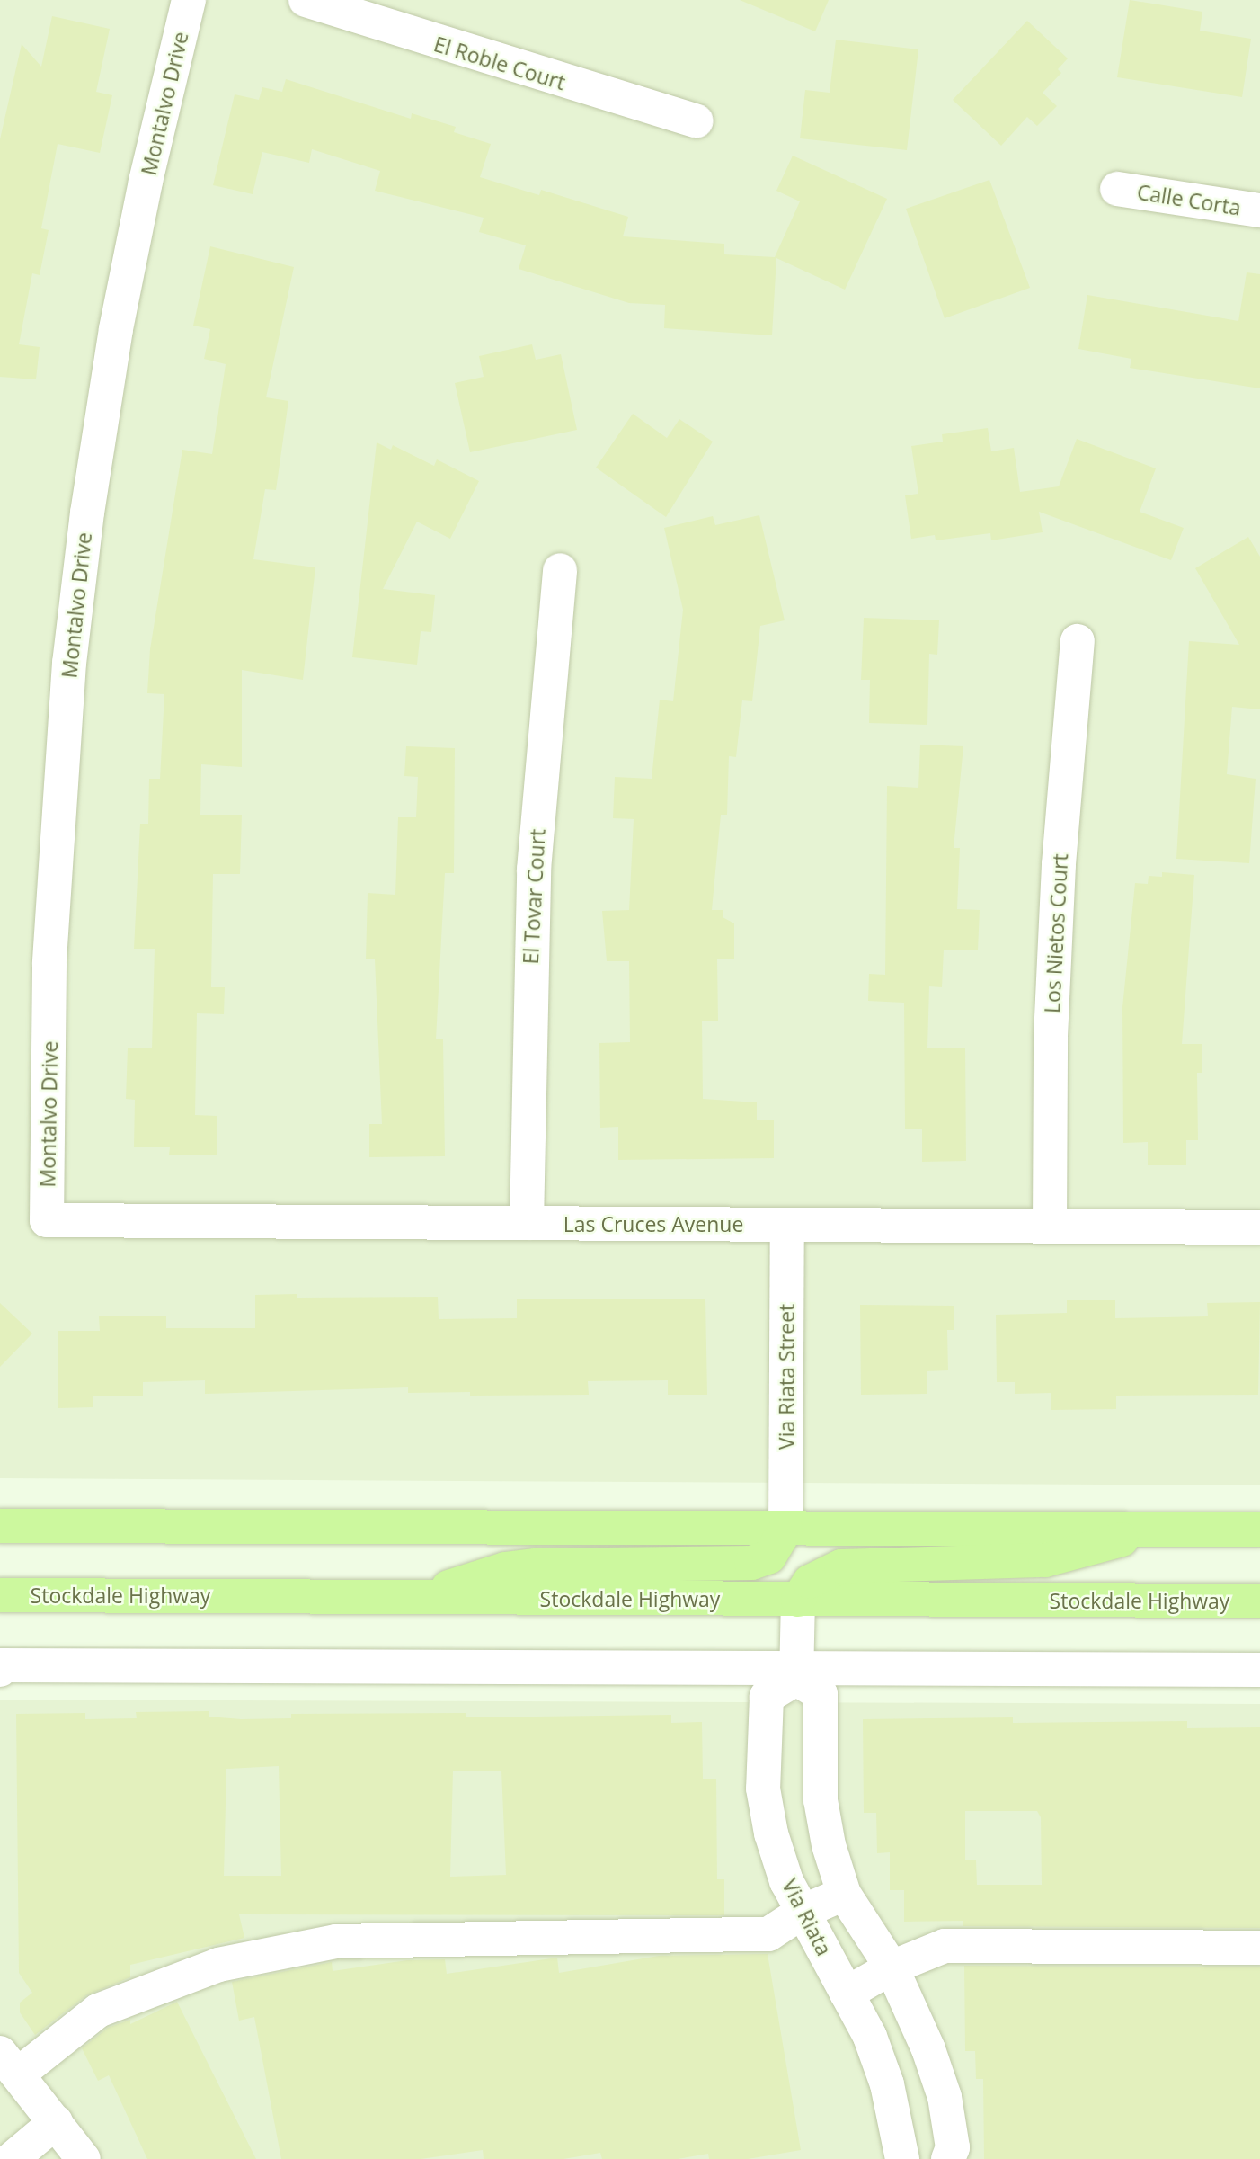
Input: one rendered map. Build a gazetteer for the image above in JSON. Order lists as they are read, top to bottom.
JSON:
{
  "streets": {
    "main road": ["Stockdale Highway"],
    "street": [
      "El Roble Court",
      "Montalvo Drive",
      "Calle Corta",
      "El Tovar Court",
      "Los Nietos Court",
      "Las Cruces Avenue",
      "Via Riata Street",
      "Via Riata"
    ]
  },
  "crossings": [
    ["Montalvo Drive", "Las Cruces Avenue"],
    ["El Tovar Court", "Las Cruces Avenue"],
    ["Los Nietos Court", "Las Cruces Avenue"],
    ["Las Cruces Avenue", "Via Riata Street"]
  ]
}
